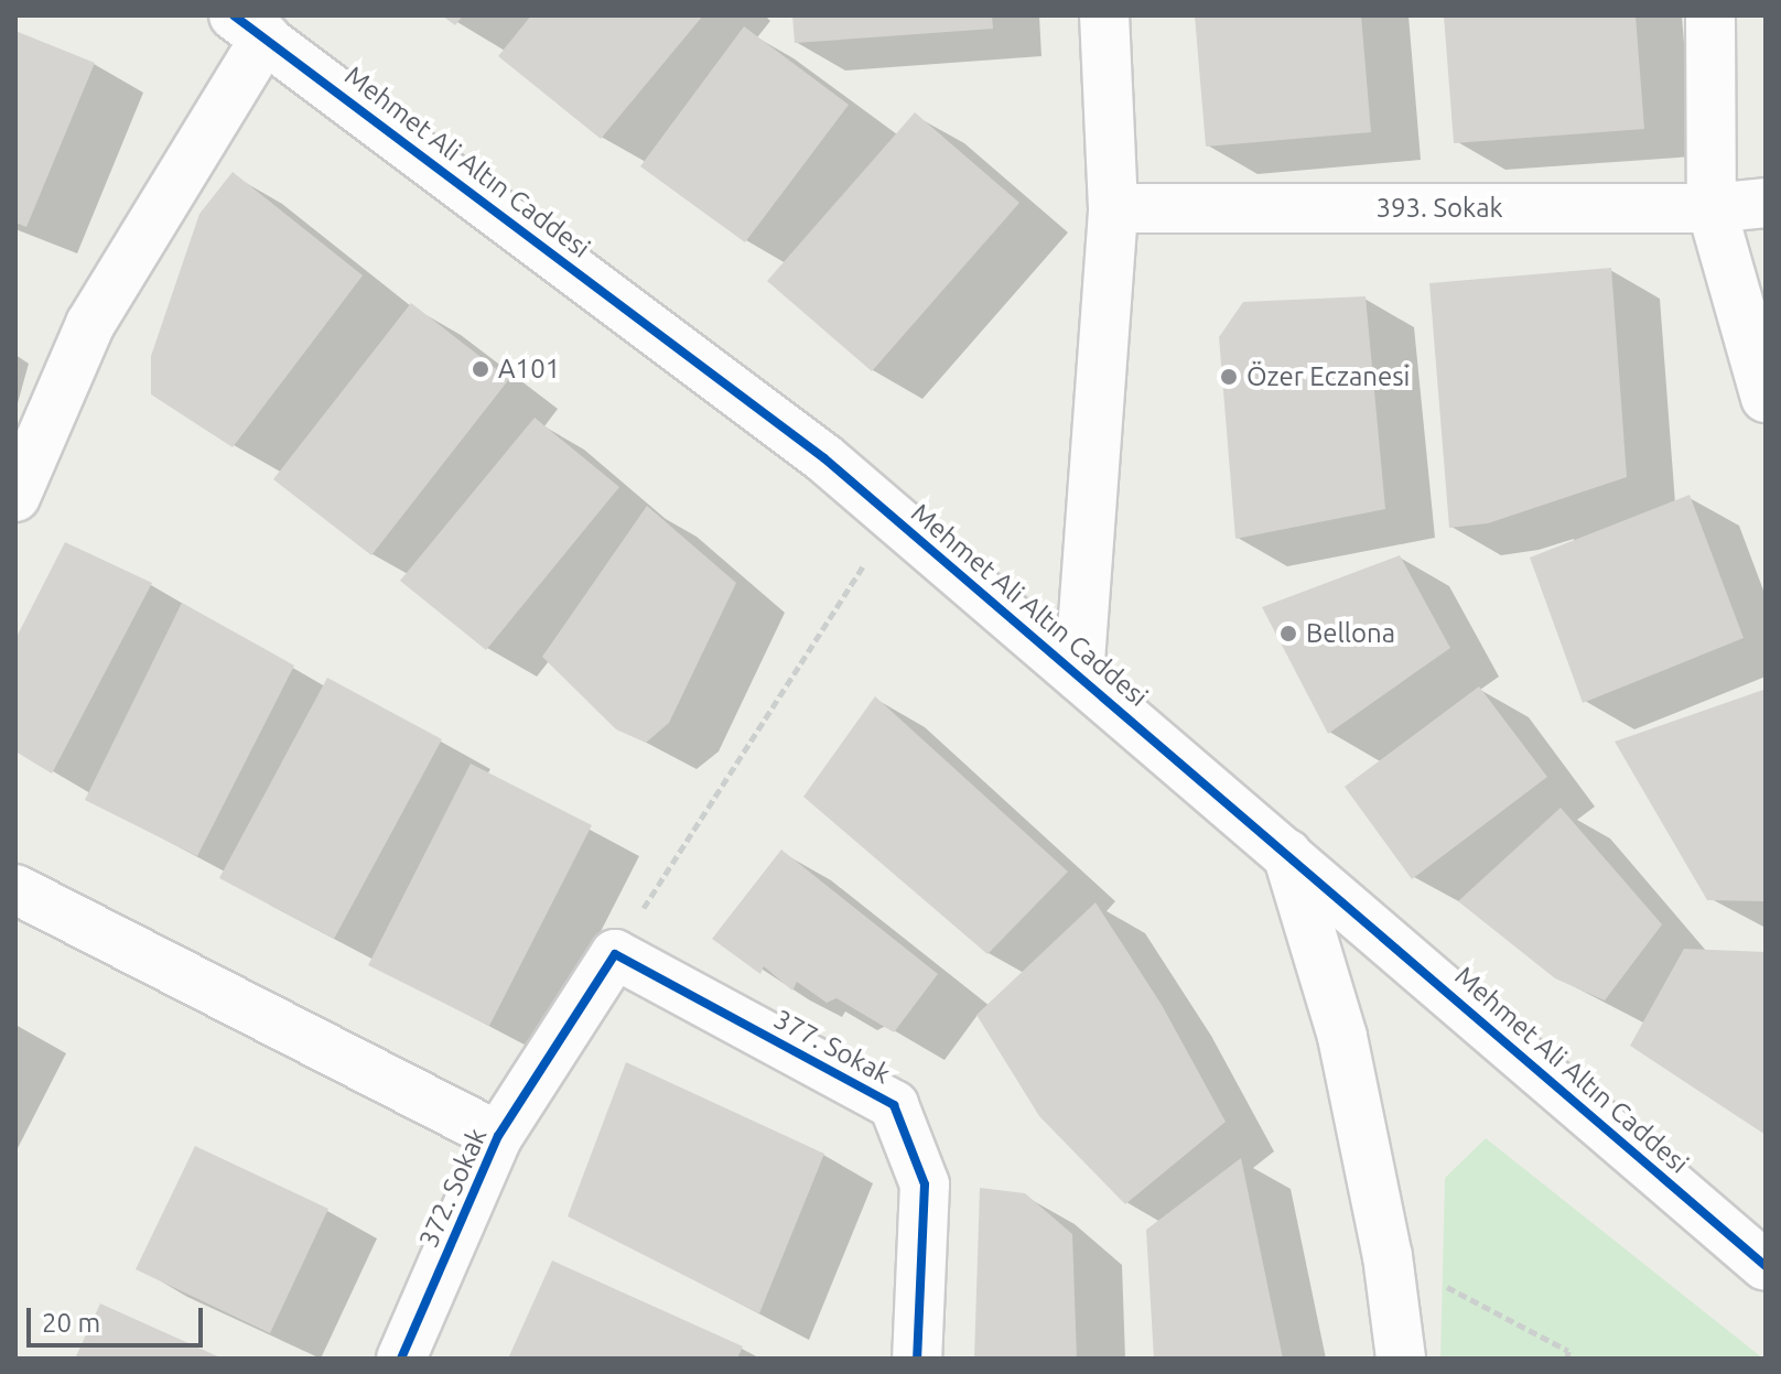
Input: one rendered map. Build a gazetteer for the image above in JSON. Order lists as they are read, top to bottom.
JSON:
{
  "streets": {
    "street": [
      "Mehmet Ali Altın Caddesi",
      "393. Sokak",
      "377. Sokak",
      "372. Sokak"
    ]
  },
  "crossings": [
    ["377. Sokak", "372. Sokak"]
  ],
  "places": ["A101", "Özer Eczanesi", "Bellona"],
  "scale_bar": "20 m"
}
